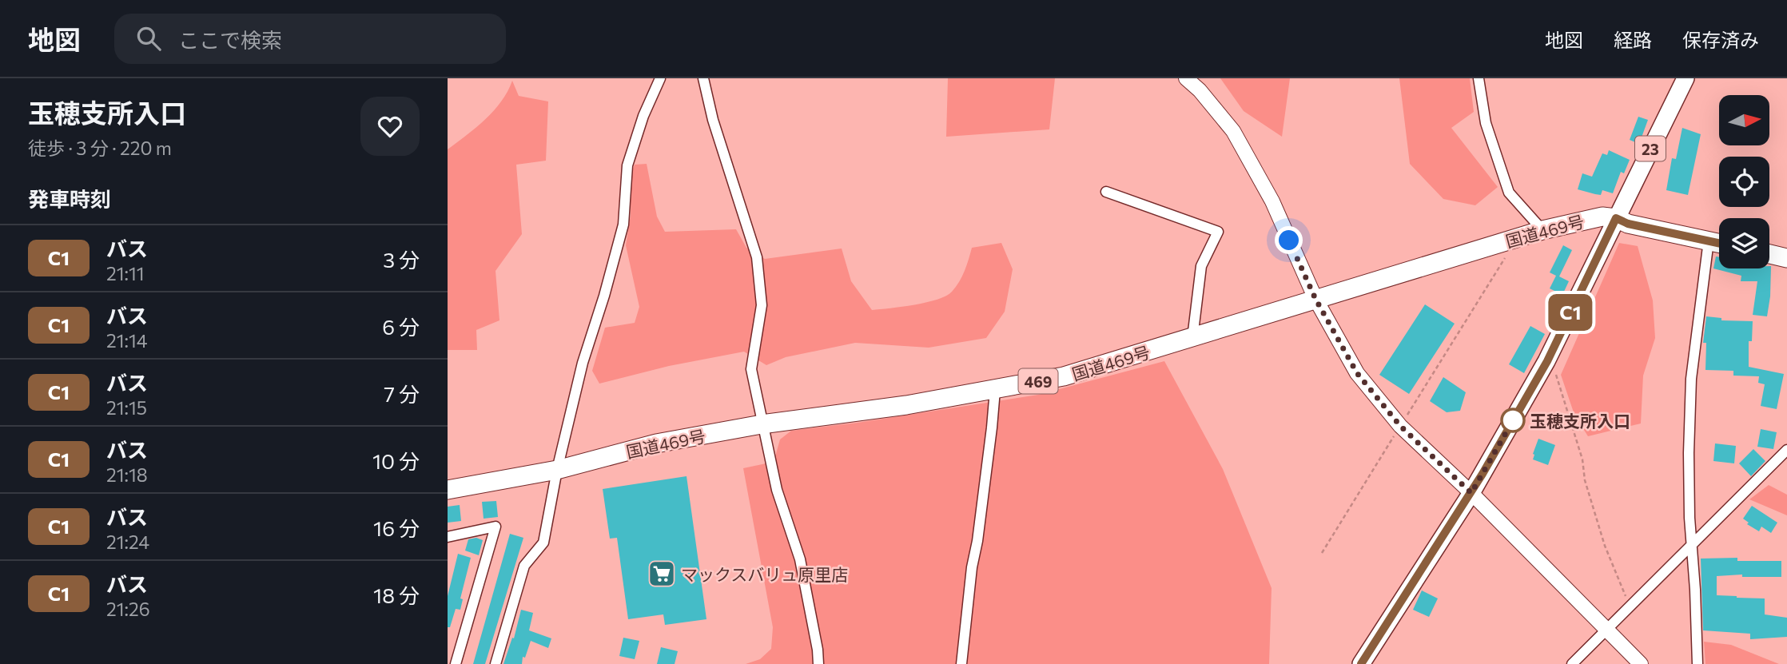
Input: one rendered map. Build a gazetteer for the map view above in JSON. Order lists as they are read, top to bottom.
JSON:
{
  "streets": {
    "highway": ["国道469号", "469"],
    "main road": ["23"]
  },
  "crossings": [
    ["23", "国道469号"]
  ],
  "places": {
    "other": ["玉穂支所入口"],
    "supermarket": ["マックスバリュ原里店"]
  },
  "lines": ["bus line C1"],
  "north": "right",
  "page": {
    "header": "地図",
    "search": "ここで検索",
    "nav": ["地図", "経路", "保存済み"],
    "heading": [
      ["玉穂支所入口", "徒歩 · 3 分 · 220 m"],
      "発車時刻"
    ],
    "on_map": "C1",
    "list": [
      {
        "mark": "C1",
        "name": "バス",
        "note": "21:11",
        "value": "3 分"
      },
      {
        "mark": "C1",
        "name": "バス",
        "note": "21:14",
        "value": "6 分"
      },
      {
        "mark": "C1",
        "name": "バス",
        "note": "21:15",
        "value": "7 分"
      },
      {
        "mark": "C1",
        "name": "バス",
        "note": "21:18",
        "value": "10 分"
      },
      {
        "mark": "C1",
        "name": "バス",
        "note": "21:24",
        "value": "16 分"
      },
      {
        "mark": "C1",
        "name": "バス",
        "note": "21:26",
        "value": "18 分"
      }
    ]
  }
}
